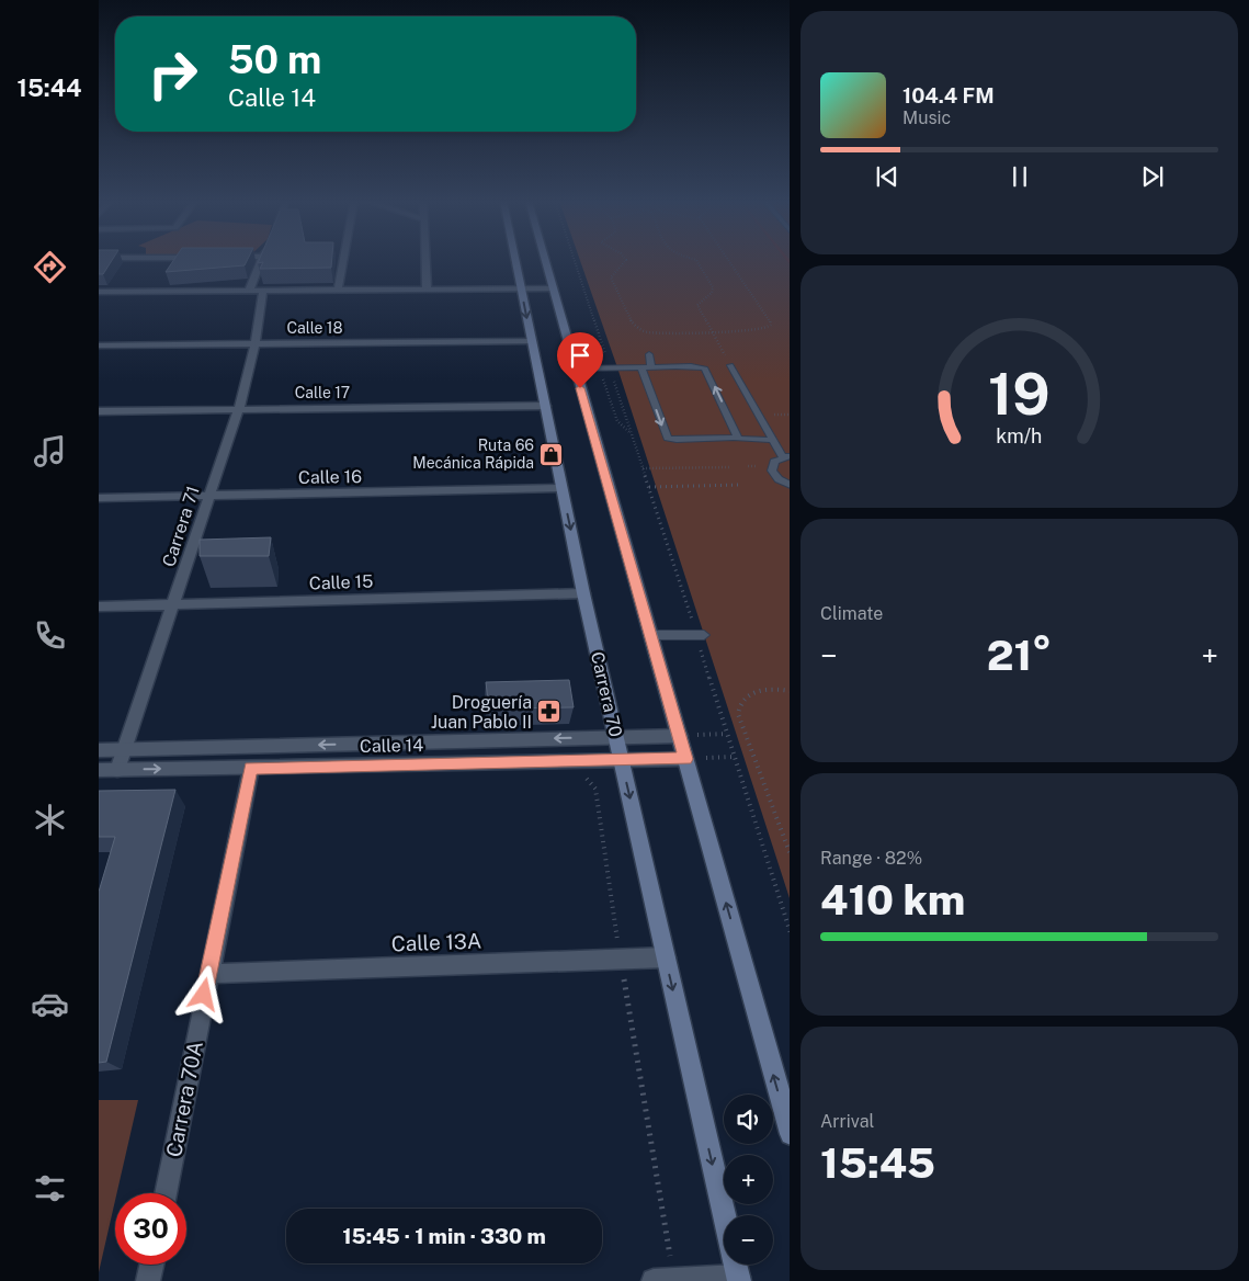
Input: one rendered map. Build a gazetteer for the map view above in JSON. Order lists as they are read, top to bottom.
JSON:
{
  "streets": {
    "main road": ["Carrera 70"],
    "street": [
      "Calle 18",
      "Calle 17",
      "Calle 16",
      "Carrera 71",
      "Calle 15",
      "Calle 14",
      "Calle 13A",
      "Carrera 70A"
    ]
  },
  "crossings": [
    ["Calle 18", "Carrera 71"],
    ["Calle 18", "Carrera 70"],
    ["Calle 17", "Carrera 71"],
    ["Calle 17", "Carrera 70"],
    ["Calle 16", "Carrera 71"],
    ["Calle 16", "Carrera 70"],
    ["Carrera 71", "Calle 15"],
    ["Carrera 71", "Calle 14"],
    ["Calle 15", "Carrera 70"],
    ["Carrera 70", "Calle 14"],
    ["Carrera 70", "Calle 13A"],
    ["Calle 14", "Carrera 70A"],
    ["Calle 13A", "Carrera 70A"]
  ],
  "places": {
    "shop": ["Ruta 66 Mecánica Rápida"],
    "pharmacy": ["Droguería Juan Pablo II"]
  },
  "page": {
    "tabs": "15:44",
    "turn": ["50 m", "Calle 14"],
    "song": ["104.4 FM", "Music"],
    "tile": [
      "Climate",
      ["Range · 82%", "410 km"],
      ["Arrival", "15:45"]
    ],
    "heat": ["−", "21°", "+"],
    "map_buttons": ["+", "−"],
    "limit": "30",
    "trip": "15:45 · 1 min · 330 m",
    "gauge": ["19", "km/h"]
  }
}
